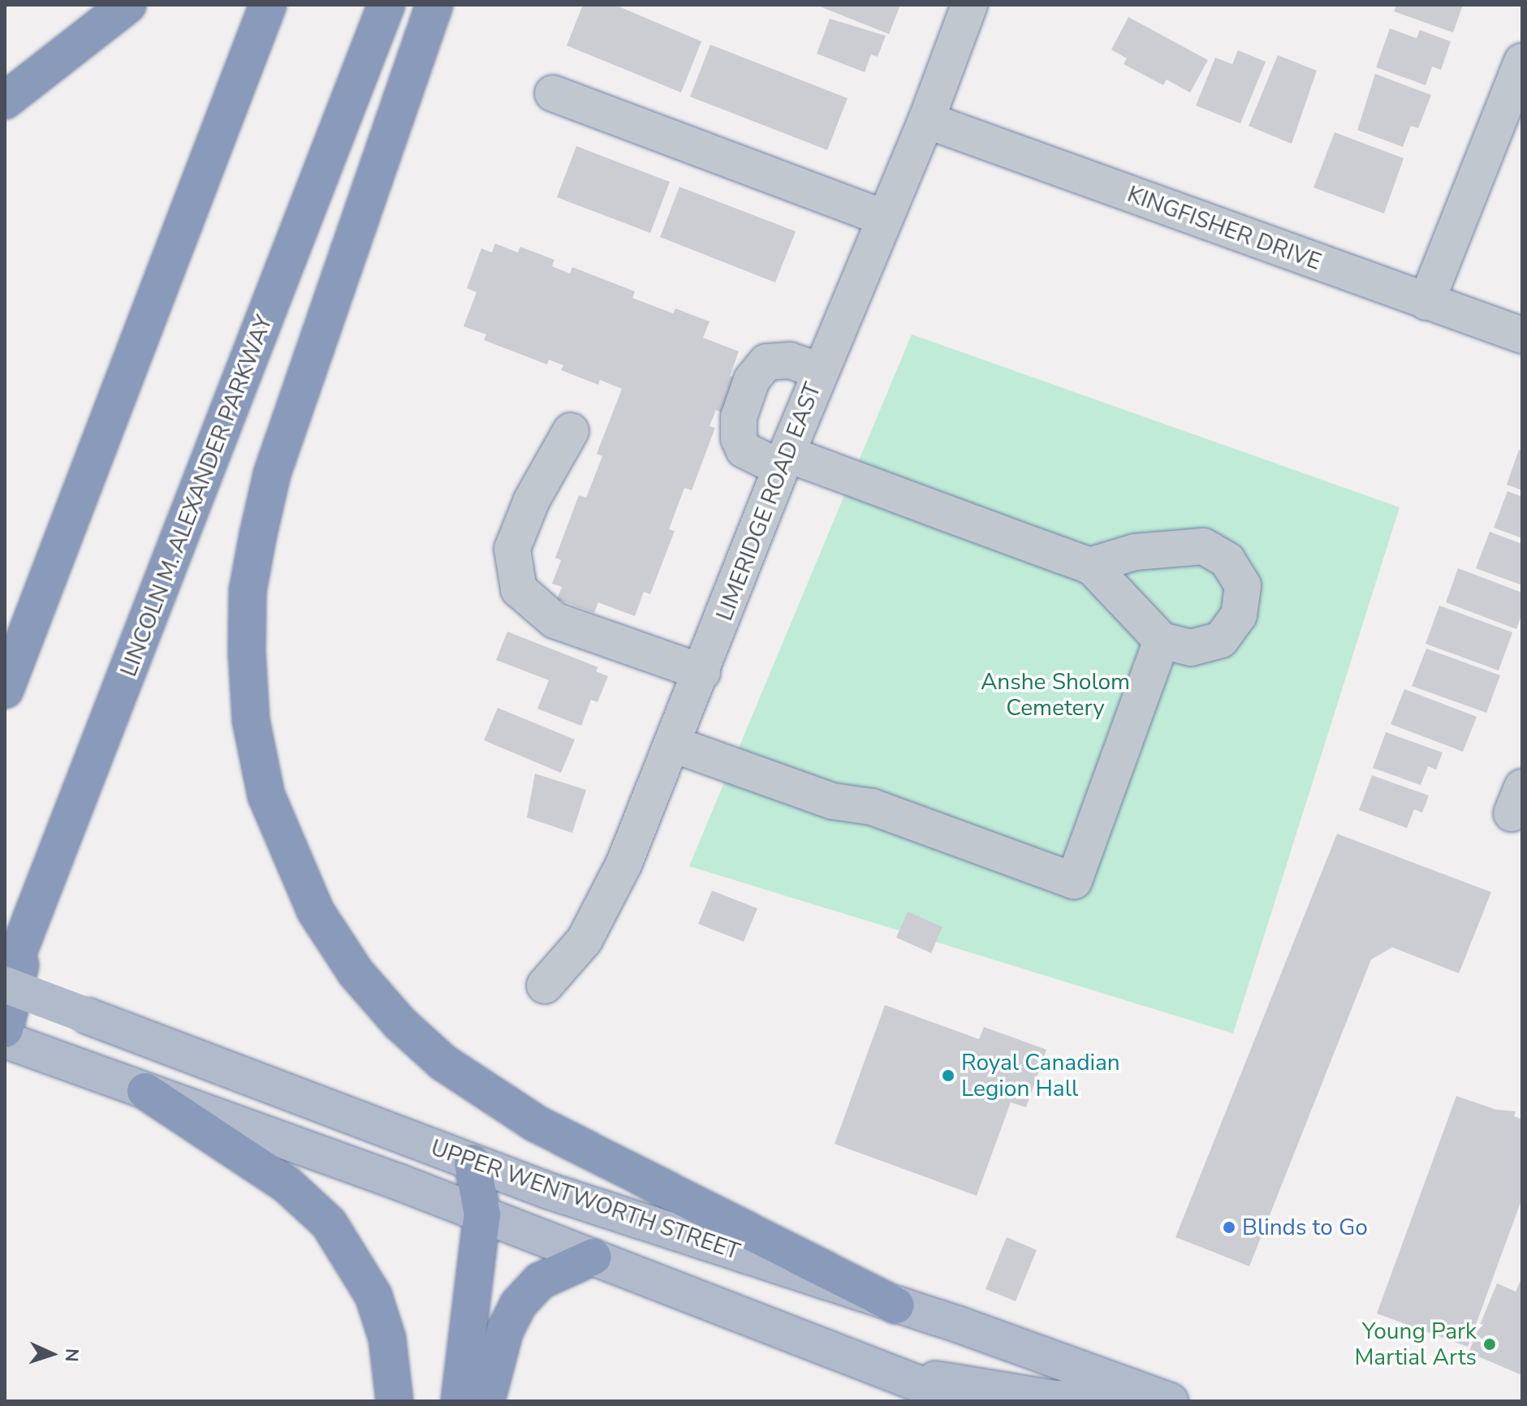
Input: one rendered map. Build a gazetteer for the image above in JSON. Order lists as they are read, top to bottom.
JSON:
{
  "streets": {
    "highway": ["LINCOLN M. ALEXANDER PARKWAY"],
    "main road": ["UPPER WENTWORTH STREET"],
    "street": ["KINGFISHER DRIVE", "LIMERIDGE ROAD EAST"]
  },
  "crossings": [
    ["KINGFISHER DRIVE", "LIMERIDGE ROAD EAST"],
    ["LINCOLN M. ALEXANDER PARKWAY", "UPPER WENTWORTH STREET"]
  ],
  "parks": ["Anshe Sholom Cemetery"],
  "places": ["Royal Canadian Legion Hall", "Blinds to Go", "Young Park Martial Arts"],
  "north": "right"
}
